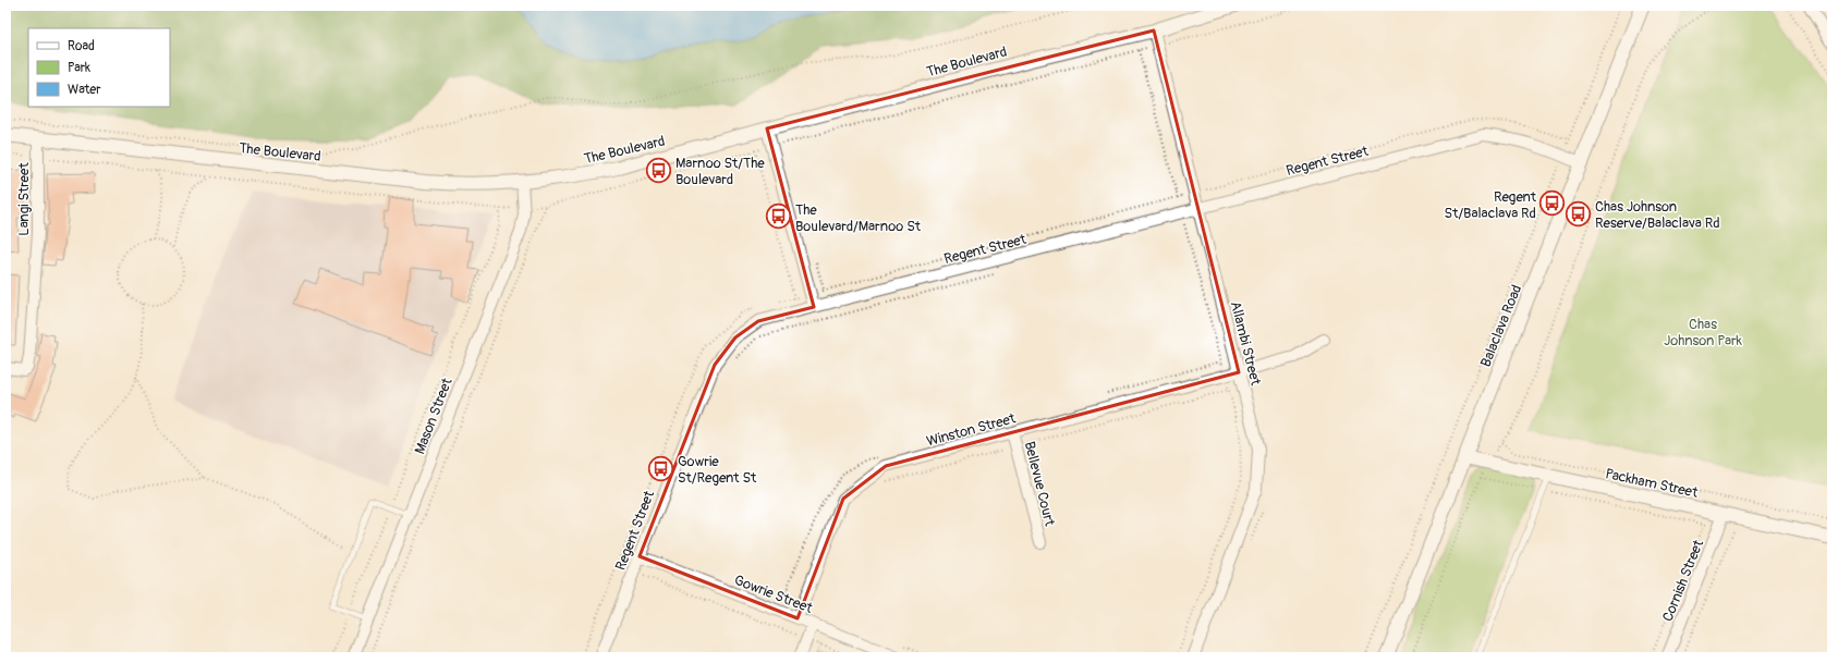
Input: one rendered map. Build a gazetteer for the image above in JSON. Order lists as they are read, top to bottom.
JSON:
{
  "streets": {
    "street": [
      "The Boulevard",
      "Regent Street",
      "Langi Street",
      "Balaclava Road",
      "Allambi Street",
      "Mason Street",
      "Winston Street",
      "Packham Street",
      "Bellevue Court",
      "Cornish Street",
      "Gowrie Street"
    ]
  },
  "crossings": [
    ["The Boulevard", "Langi Street"],
    ["The Boulevard", "Allambi Street"],
    ["The Boulevard", "Mason Street"],
    ["Regent Street", "Balaclava Road"],
    ["Regent Street", "Allambi Street"],
    ["Regent Street", "Gowrie Street"],
    ["Balaclava Road", "Packham Street"],
    ["Allambi Street", "Winston Street"],
    ["Winston Street", "Bellevue Court"],
    ["Winston Street", "Gowrie Street"],
    ["Packham Street", "Cornish Street"]
  ],
  "parks": ["Chas Johnson Park"],
  "places": {
    "bus stop": [
      "Marnoo St/The Boulevard",
      "Regent St/Balaclava Rd",
      "Chas Johnson Reserve/Balaclava Rd",
      "The Boulevard/Marnoo St",
      "Gowrie St/Regent St"
    ]
  },
  "legend": ["Road", "Park", "Water"]
}
